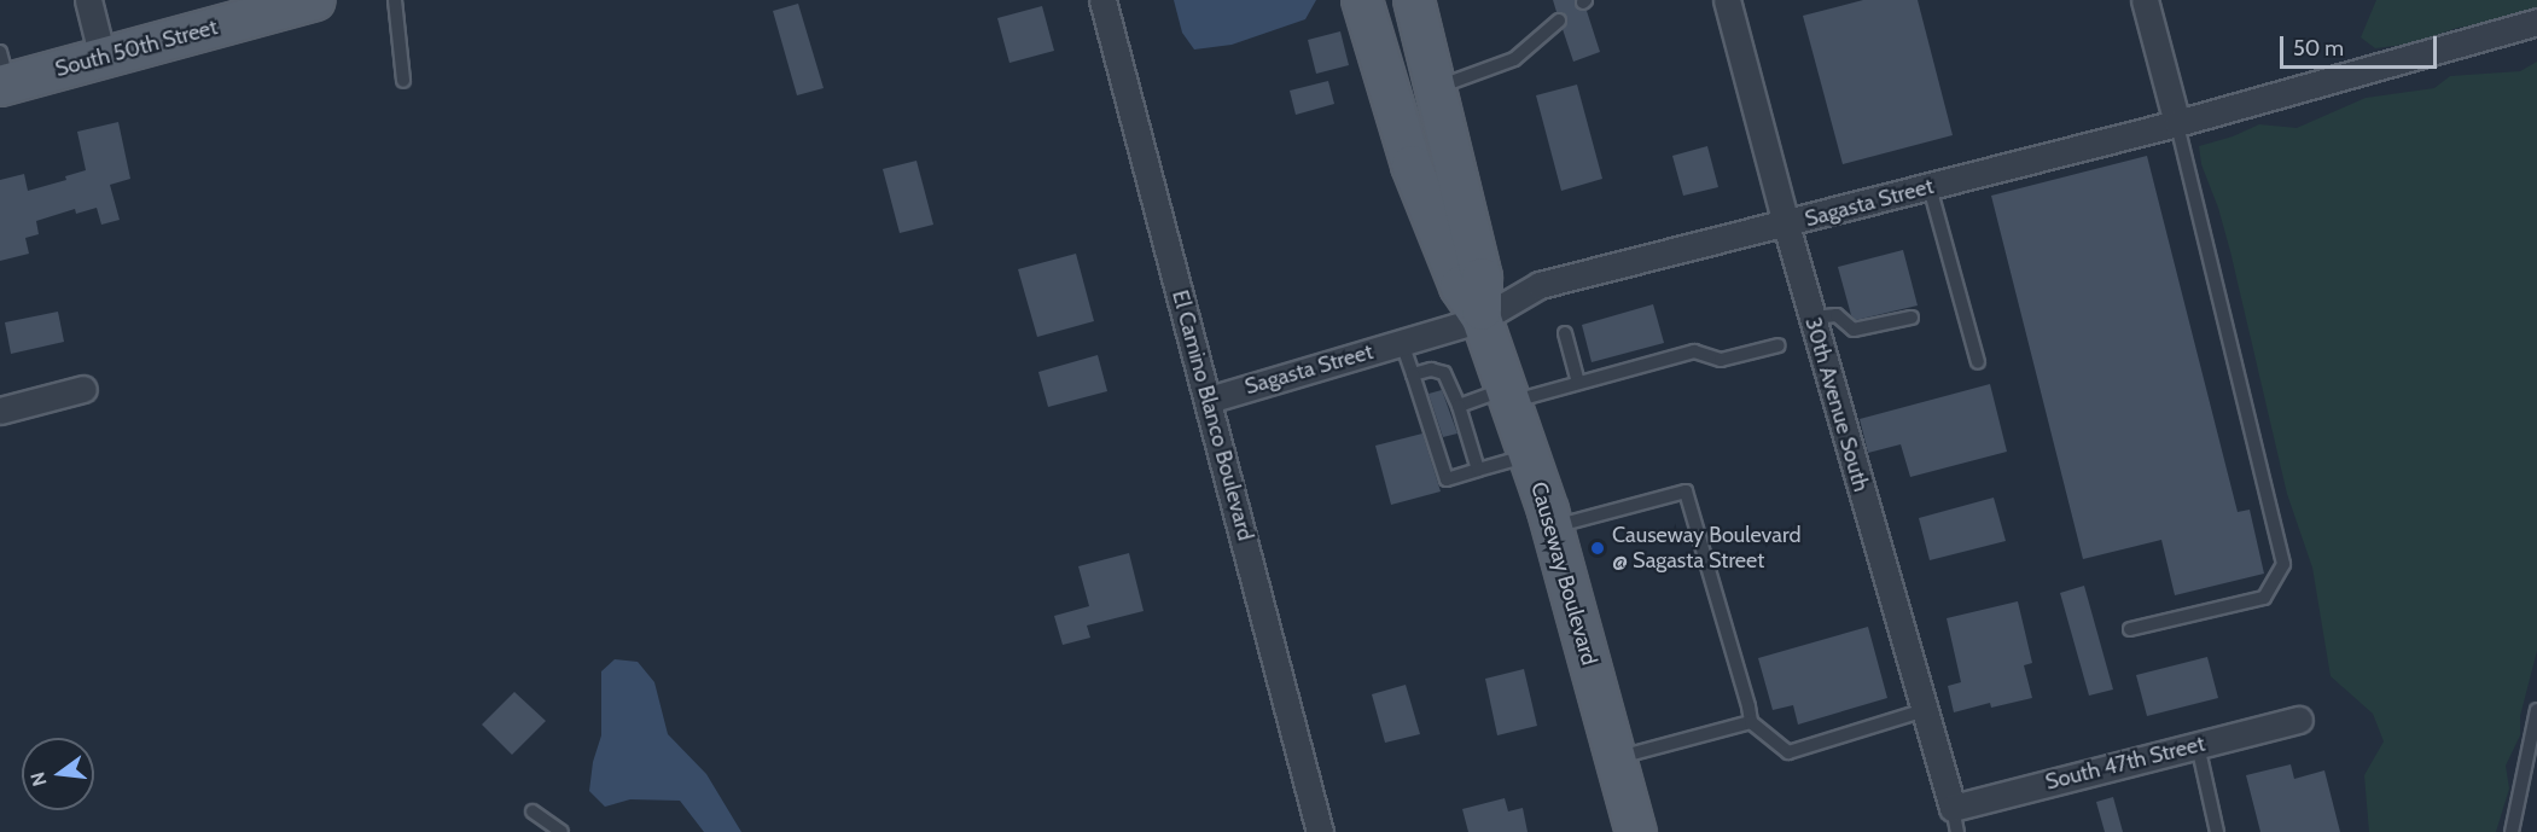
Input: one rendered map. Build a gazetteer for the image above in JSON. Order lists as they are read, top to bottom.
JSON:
{
  "streets": {
    "main road": ["South 50th Street", "Causeway Boulevard"],
    "street": [
      "Sagasta Street",
      "30th Avenue South",
      "El Camino Blanco Boulevard",
      "South 47th Street"
    ]
  },
  "crossings": [
    ["Sagasta Street", "30th Avenue South"],
    ["Sagasta Street", "El Camino Blanco Boulevard"],
    ["Sagasta Street", "Causeway Boulevard"],
    ["30th Avenue South", "South 47th Street"]
  ],
  "places": ["Causeway Boulevard @ Sagasta Street"],
  "scale_bar": "50 m",
  "north": "left"
}
